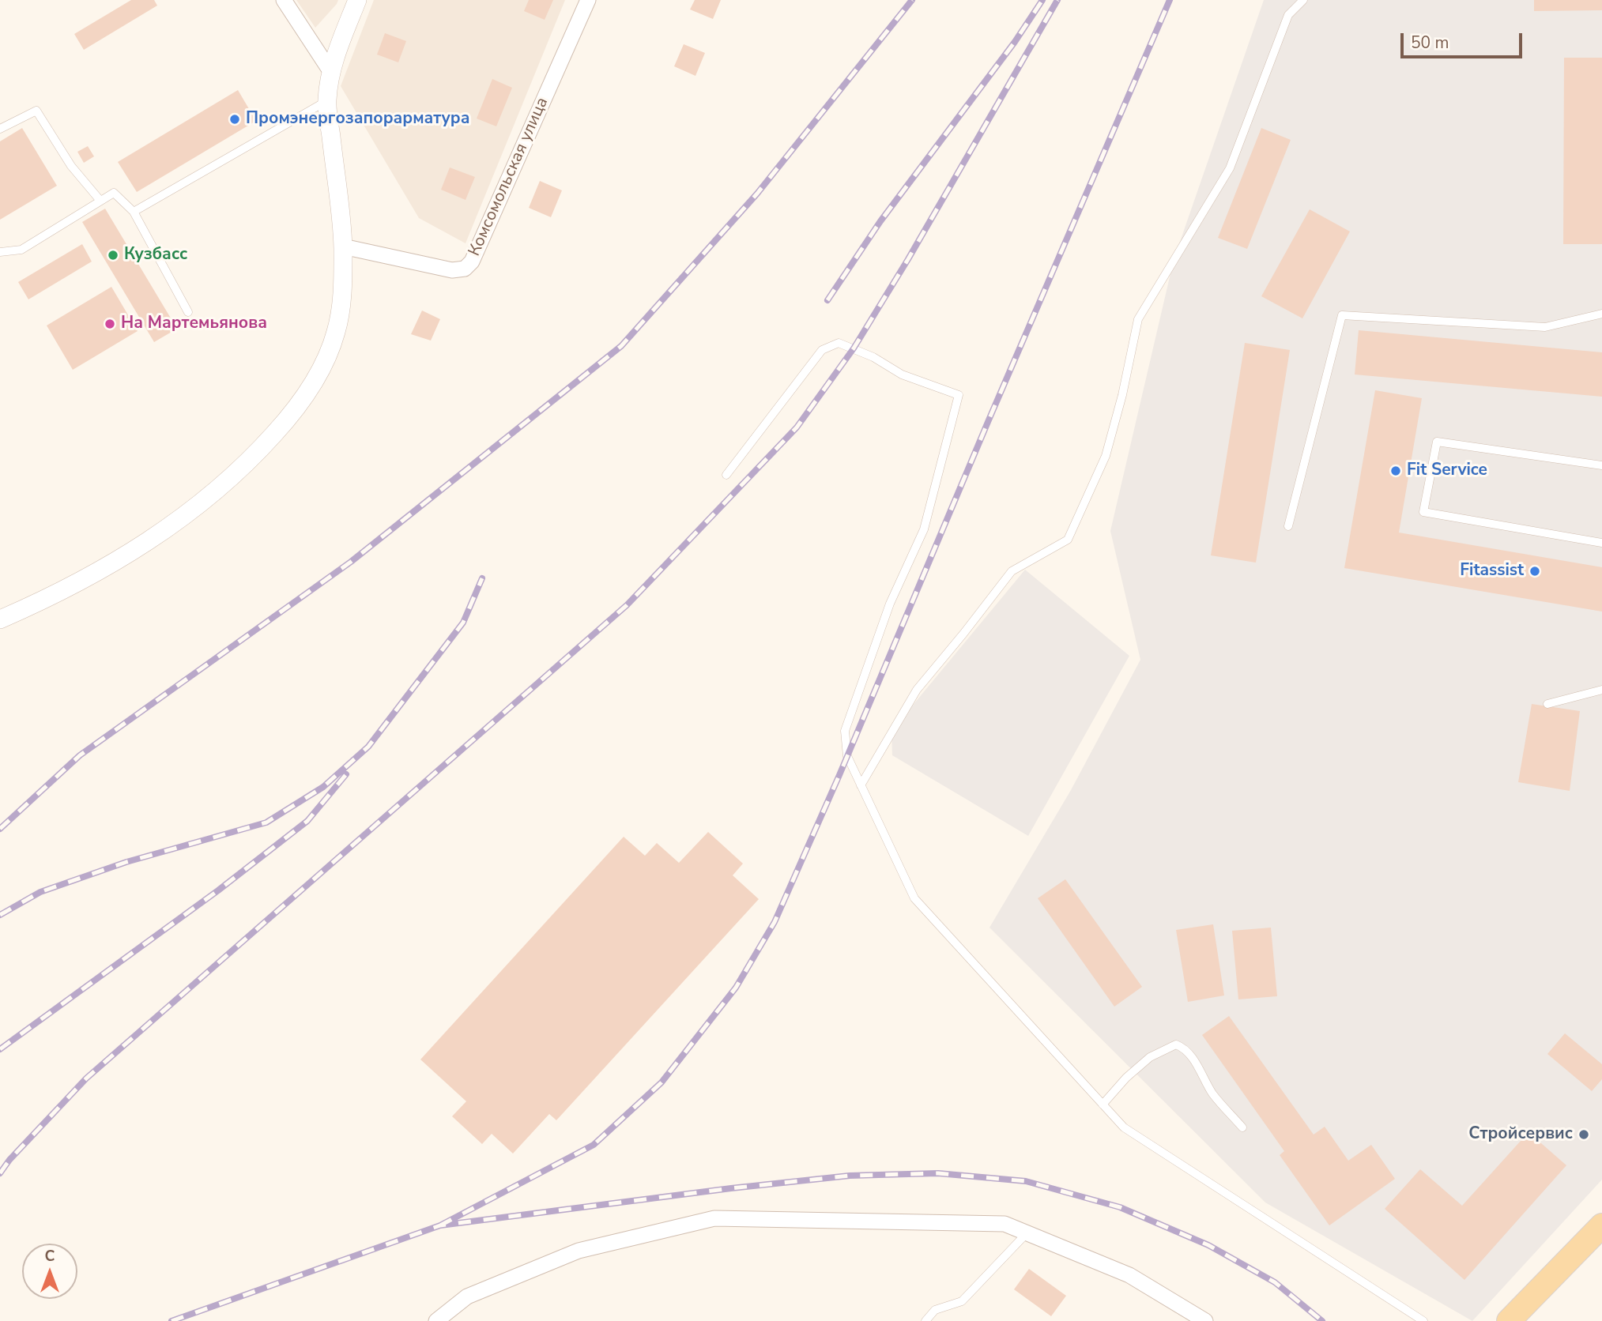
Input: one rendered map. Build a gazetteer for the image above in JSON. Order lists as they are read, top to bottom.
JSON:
{
  "streets": {
    "street": ["Комсомольская улица"]
  },
  "places": [
    "Промэнергозапорарматура",
    "Кузбасс",
    "На Мартемьянова",
    "Fit Service",
    "Fitassist",
    "Стройсервис"
  ],
  "scale_bar": "50 m",
  "north": "top"
}
